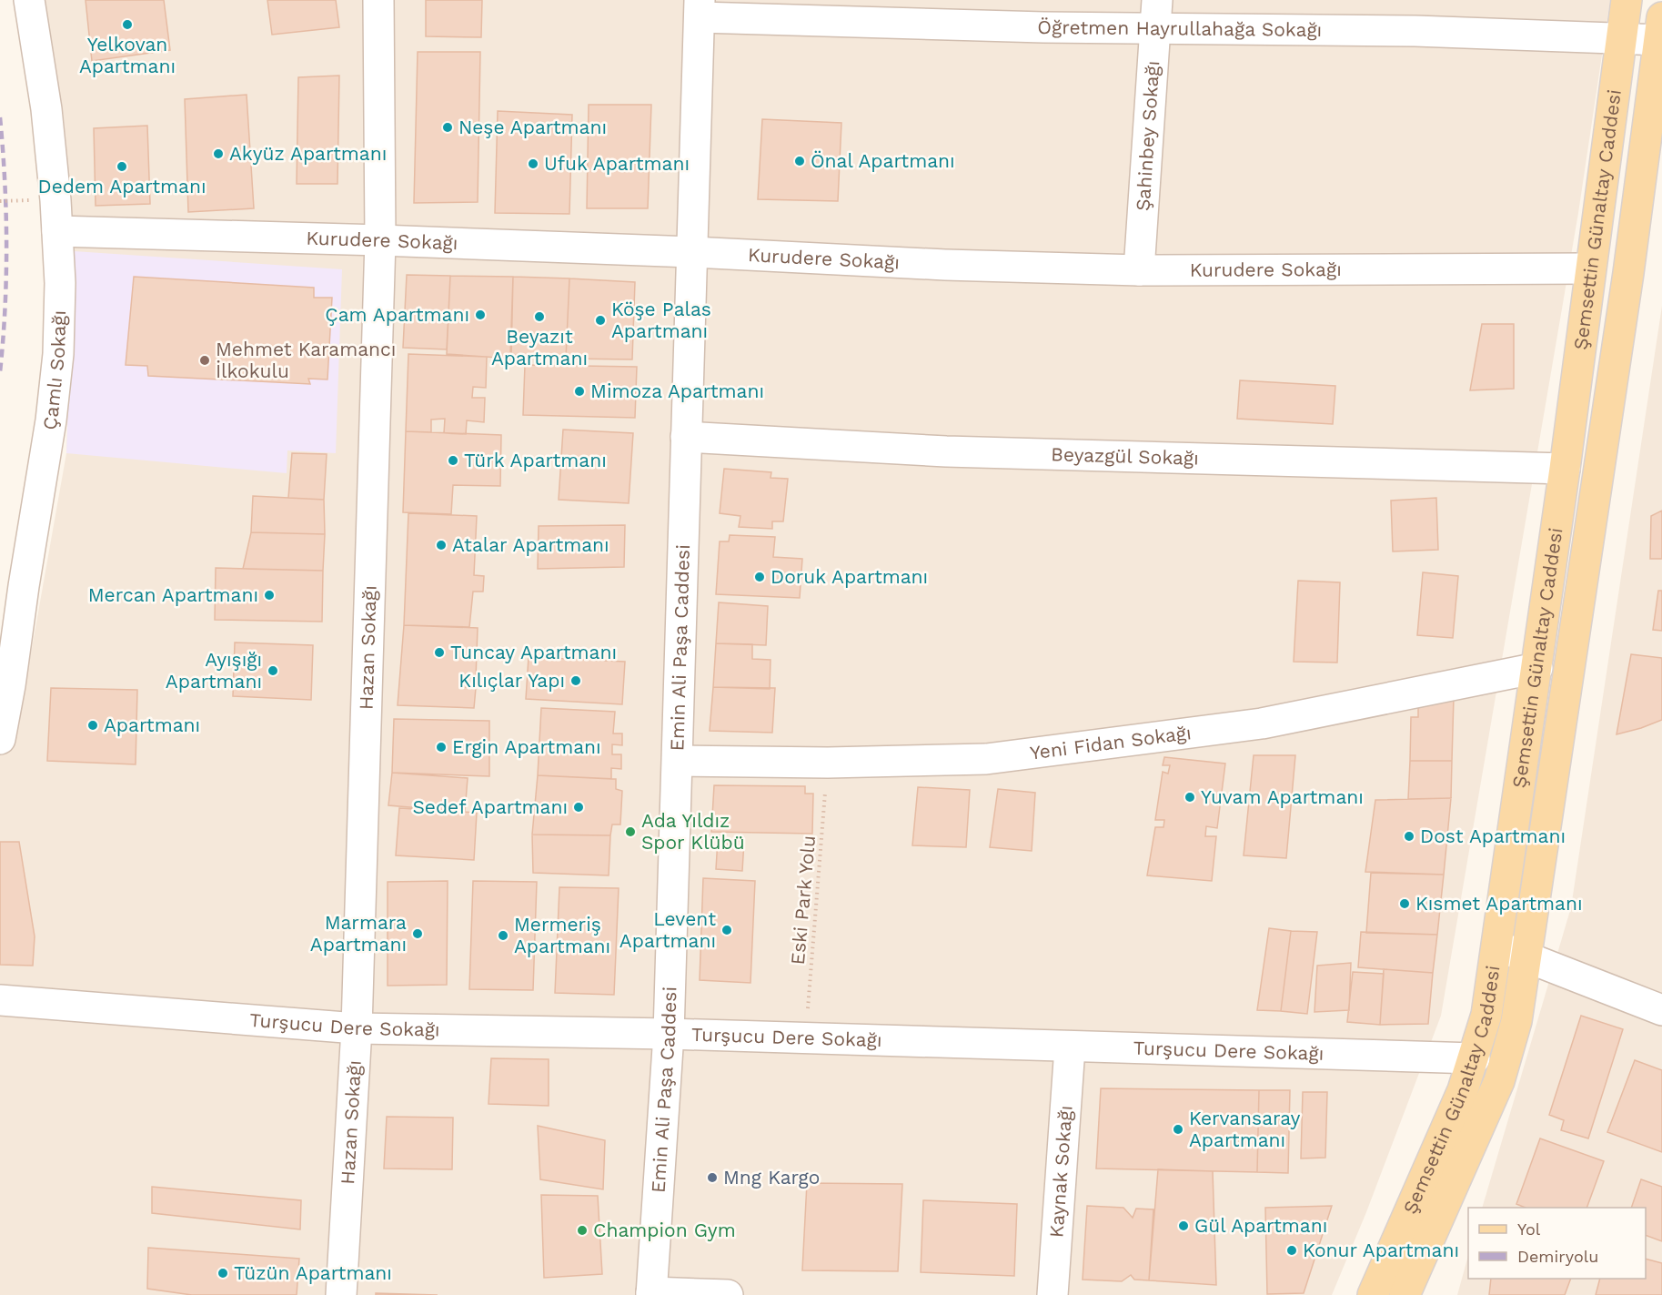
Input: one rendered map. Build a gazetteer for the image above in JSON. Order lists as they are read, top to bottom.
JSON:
{
  "streets": {
    "main road": ["Şemsettin Günaltay Caddesi"],
    "street": [
      "Öğretmen Hayrullahağa Sokağı",
      "Şahinbey Sokağı",
      "Kurudere Sokağı",
      "Çamlı Sokağı",
      "Beyazgül Sokağı",
      "Hazan Sokağı",
      "Emin Ali Paşa Caddesi",
      "Yeni Fidan Sokağı",
      "Turşucu Dere Sokağı",
      "Kaynak Sokağı"
    ],
    "path": ["Eski Park Yolu"]
  },
  "crossings": [
    ["Öğretmen Hayrullahağa Sokağı", "Şahinbey Sokağı"],
    ["Öğretmen Hayrullahağa Sokağı", "Şemsettin Günaltay Caddesi"],
    ["Öğretmen Hayrullahağa Sokağı", "Emin Ali Paşa Caddesi"],
    ["Şahinbey Sokağı", "Kurudere Sokağı"],
    ["Şemsettin Günaltay Caddesi", "Kurudere Sokağı"],
    ["Şemsettin Günaltay Caddesi", "Beyazgül Sokağı"],
    ["Şemsettin Günaltay Caddesi", "Yeni Fidan Sokağı"],
    ["Şemsettin Günaltay Caddesi", "Turşucu Dere Sokağı"],
    ["Kurudere Sokağı", "Çamlı Sokağı"],
    ["Kurudere Sokağı", "Hazan Sokağı"],
    ["Kurudere Sokağı", "Emin Ali Paşa Caddesi"],
    ["Beyazgül Sokağı", "Emin Ali Paşa Caddesi"],
    ["Hazan Sokağı", "Turşucu Dere Sokağı"],
    ["Emin Ali Paşa Caddesi", "Yeni Fidan Sokağı"],
    ["Emin Ali Paşa Caddesi", "Turşucu Dere Sokağı"],
    ["Yeni Fidan Sokağı", "Eski Park Yolu"],
    ["Eski Park Yolu", "Turşucu Dere Sokağı"],
    ["Turşucu Dere Sokağı", "Kaynak Sokağı"]
  ],
  "places": [
    "Yelkovan Apartmanı",
    "Neşe Apartmanı",
    "Akyüz Apartmanı",
    "Önal Apartmanı",
    "Ufuk Apartmanı",
    "Dedem Apartmanı",
    "Çam Apartmanı",
    "Beyazıt Apartmanı",
    "Köşe Palas Apartmanı",
    "Mehmet Karamancı İlkokulu",
    "Mimoza Apartmanı",
    "Türk Apartmanı",
    "Atalar Apartmanı",
    "Doruk Apartmanı",
    "Mercan Apartmanı",
    "Tuncay Apartmanı",
    "Ayışığı Apartmanı",
    "Kılıçlar Yapı",
    "Apartmanı",
    "Ergin Apartmanı",
    "Yuvam Apartmanı",
    "Sedef Apartmanı",
    "Ada Yıldız Spor Klübü",
    "Dost Apartmanı",
    "Kısmet Apartmanı",
    "Levent Apartmanı",
    "Marmara Apartmanı",
    "Mermeriş Apartmanı",
    "Kervansaray Apartmanı",
    "Mng Kargo",
    "Gül Apartmanı",
    "Champion Gym",
    "Konur Apartmanı",
    "Tüzün Apartmanı"
  ],
  "legend": ["Yol", "Demiryolu"]
}
